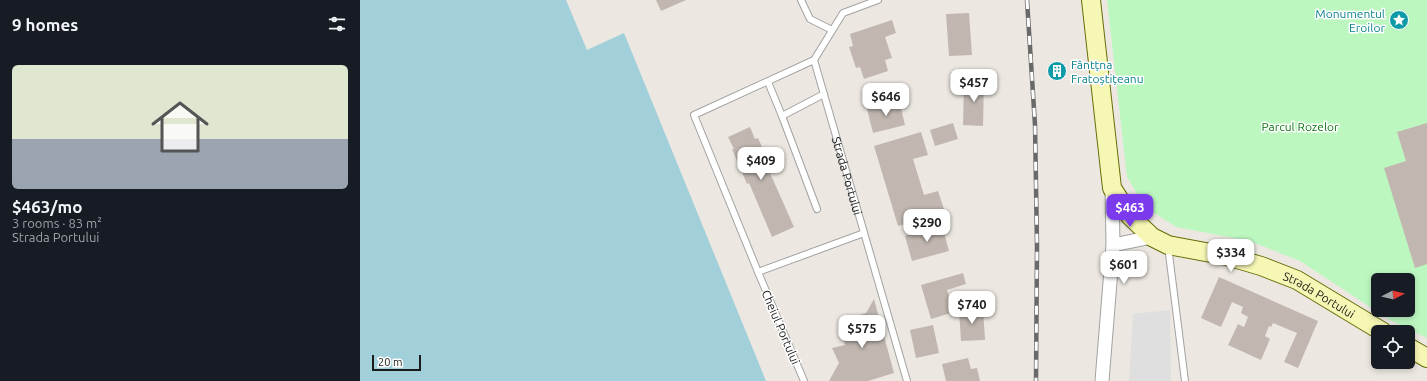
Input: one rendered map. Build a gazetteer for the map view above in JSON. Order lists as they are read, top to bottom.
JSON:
{
  "streets": {
    "street": ["Strada Portului"],
    "lane": ["Cheiul Portului"]
  },
  "parks": ["Parcul Rozelor"],
  "places": {
    "place": ["Monumentul Eroilor"],
    "building": ["Fântțna Fratoștițeanu"]
  },
  "scale_bar": "20 m",
  "north": "right",
  "page": {
    "heading": "9 homes",
    "list": [
      {
        "name": "$463/mo",
        "note": "3 rooms · 83 m² · Strada Portului"
      }
    ],
    "price": [
      "$457",
      "$646",
      "$409",
      "$463",
      "$290",
      "$334",
      "$601",
      "$740",
      "$575"
    ],
    "scale": "20 m"
  }
}
